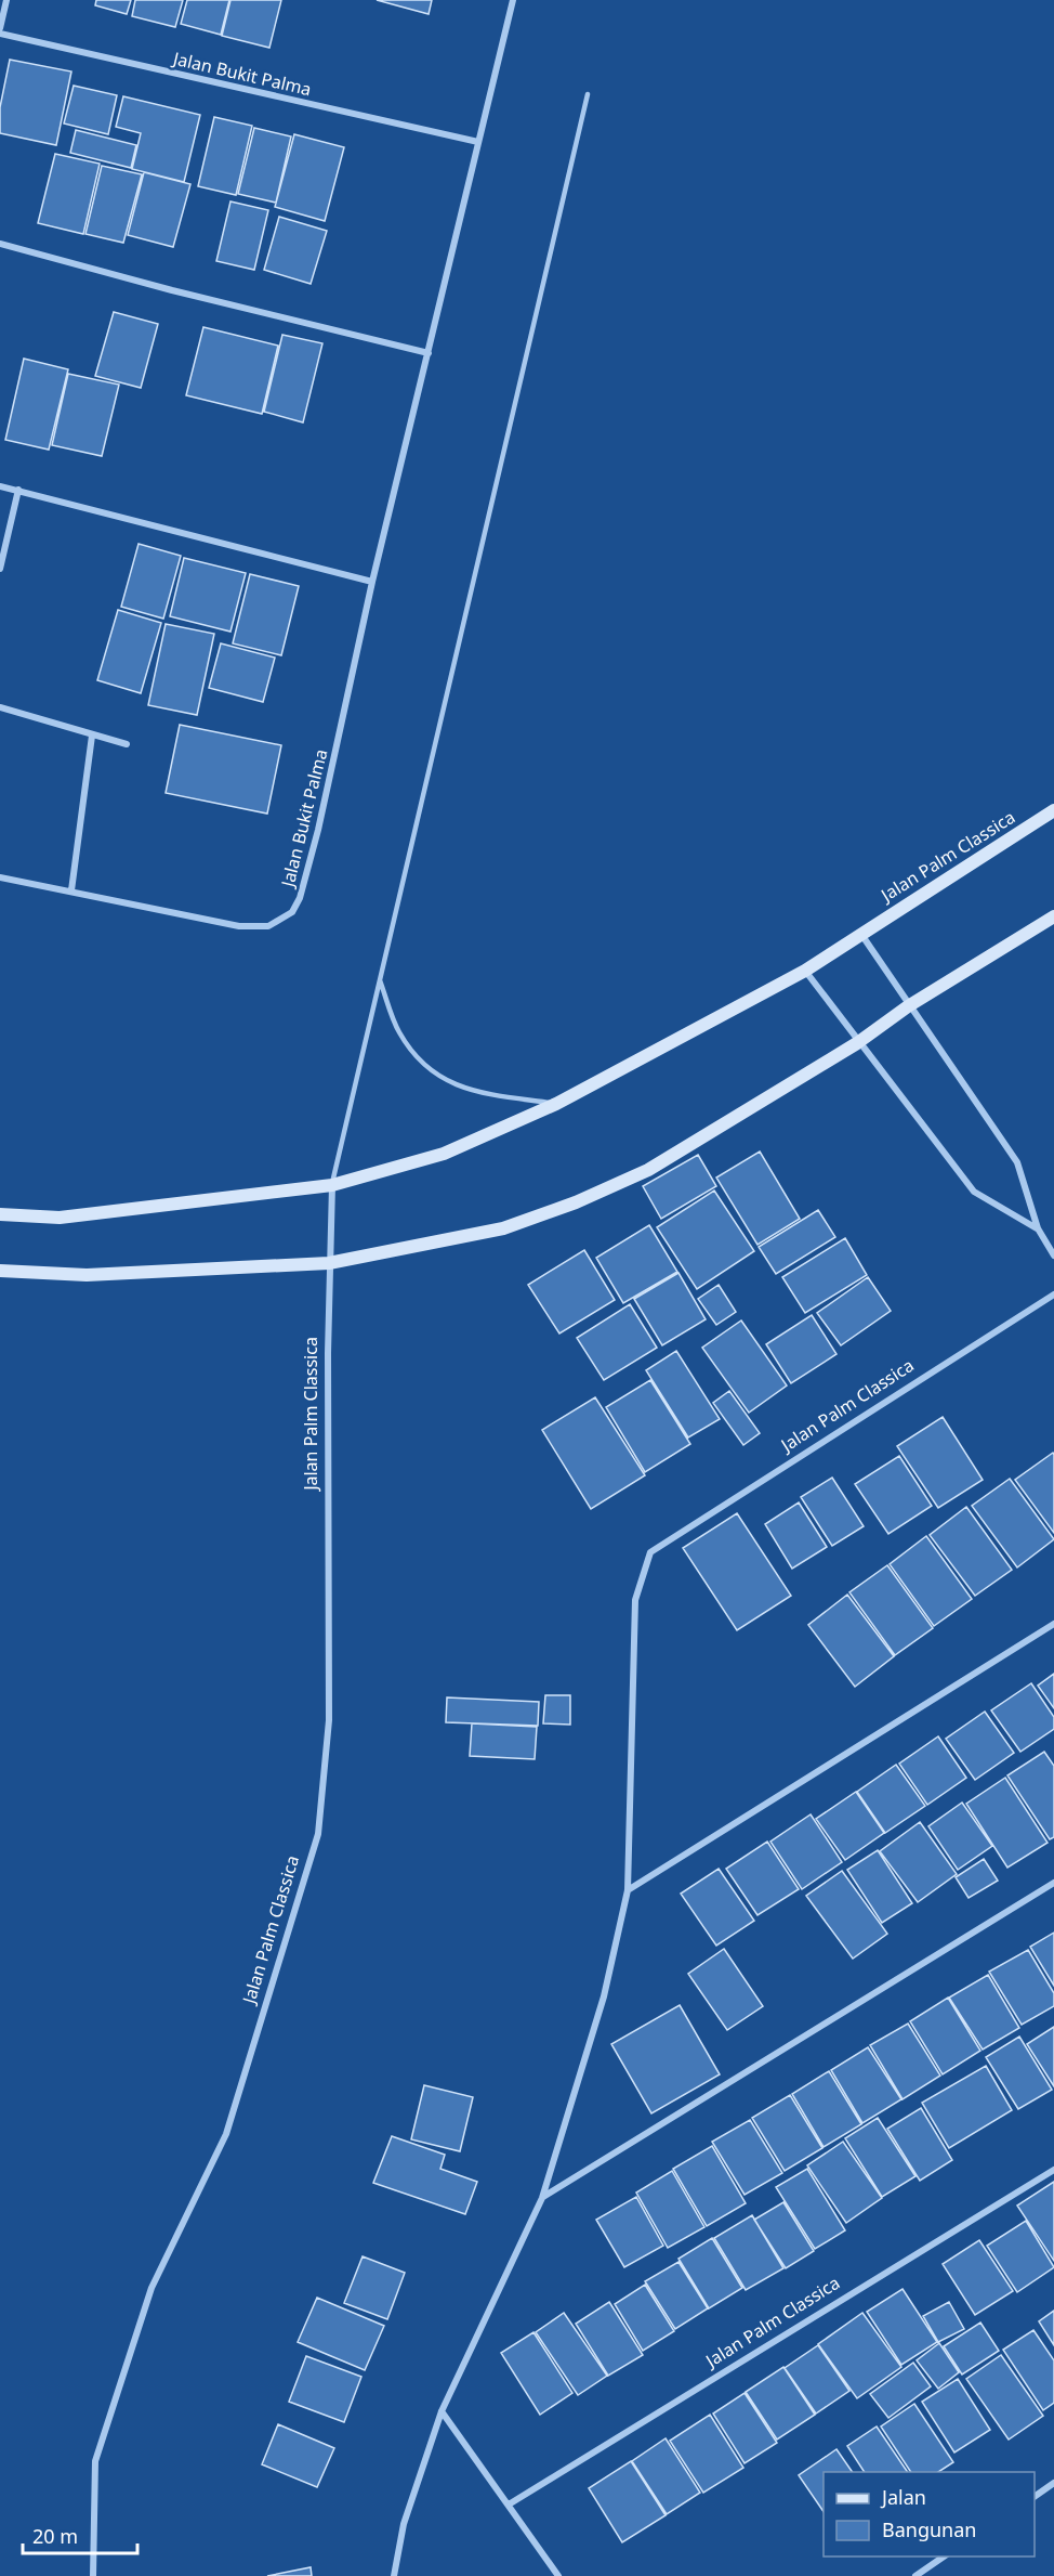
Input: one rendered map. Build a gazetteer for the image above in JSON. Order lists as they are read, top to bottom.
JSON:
{
  "streets": {
    "street": ["Jalan Bukit Palma", "Jalan Palm Classica"]
  },
  "legend": ["Jalan", "Bangunan"],
  "scale_bar": "20 m"
}
